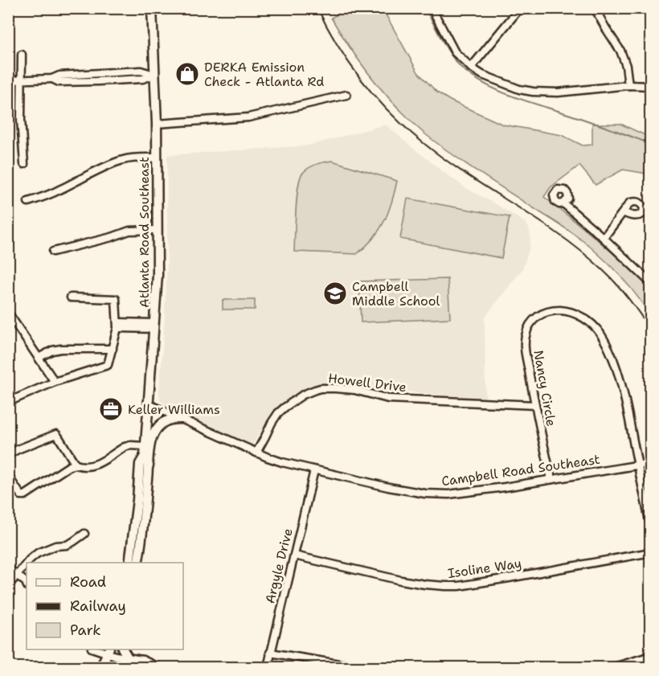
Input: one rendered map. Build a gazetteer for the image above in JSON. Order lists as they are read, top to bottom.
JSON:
{
  "streets": {
    "main road": ["Atlanta Road Southeast"],
    "street": [
      "Howell Drive",
      "Nancy Circle",
      "Campbell Road Southeast",
      "Argyle Drive",
      "Isoline Way"
    ]
  },
  "crossings": [
    ["Atlanta Road Southeast", "Campbell Road Southeast"],
    ["Howell Drive", "Nancy Circle"],
    ["Howell Drive", "Campbell Road Southeast"],
    ["Nancy Circle", "Campbell Road Southeast"],
    ["Campbell Road Southeast", "Argyle Drive"],
    ["Argyle Drive", "Isoline Way"]
  ],
  "places": {
    "shop": ["DERKA Emission Check - Atlanta Rd"],
    "school or university": ["Campbell Middle School"],
    "office": ["Keller Williams"]
  },
  "legend": ["Road", "Railway", "Park"]
}
